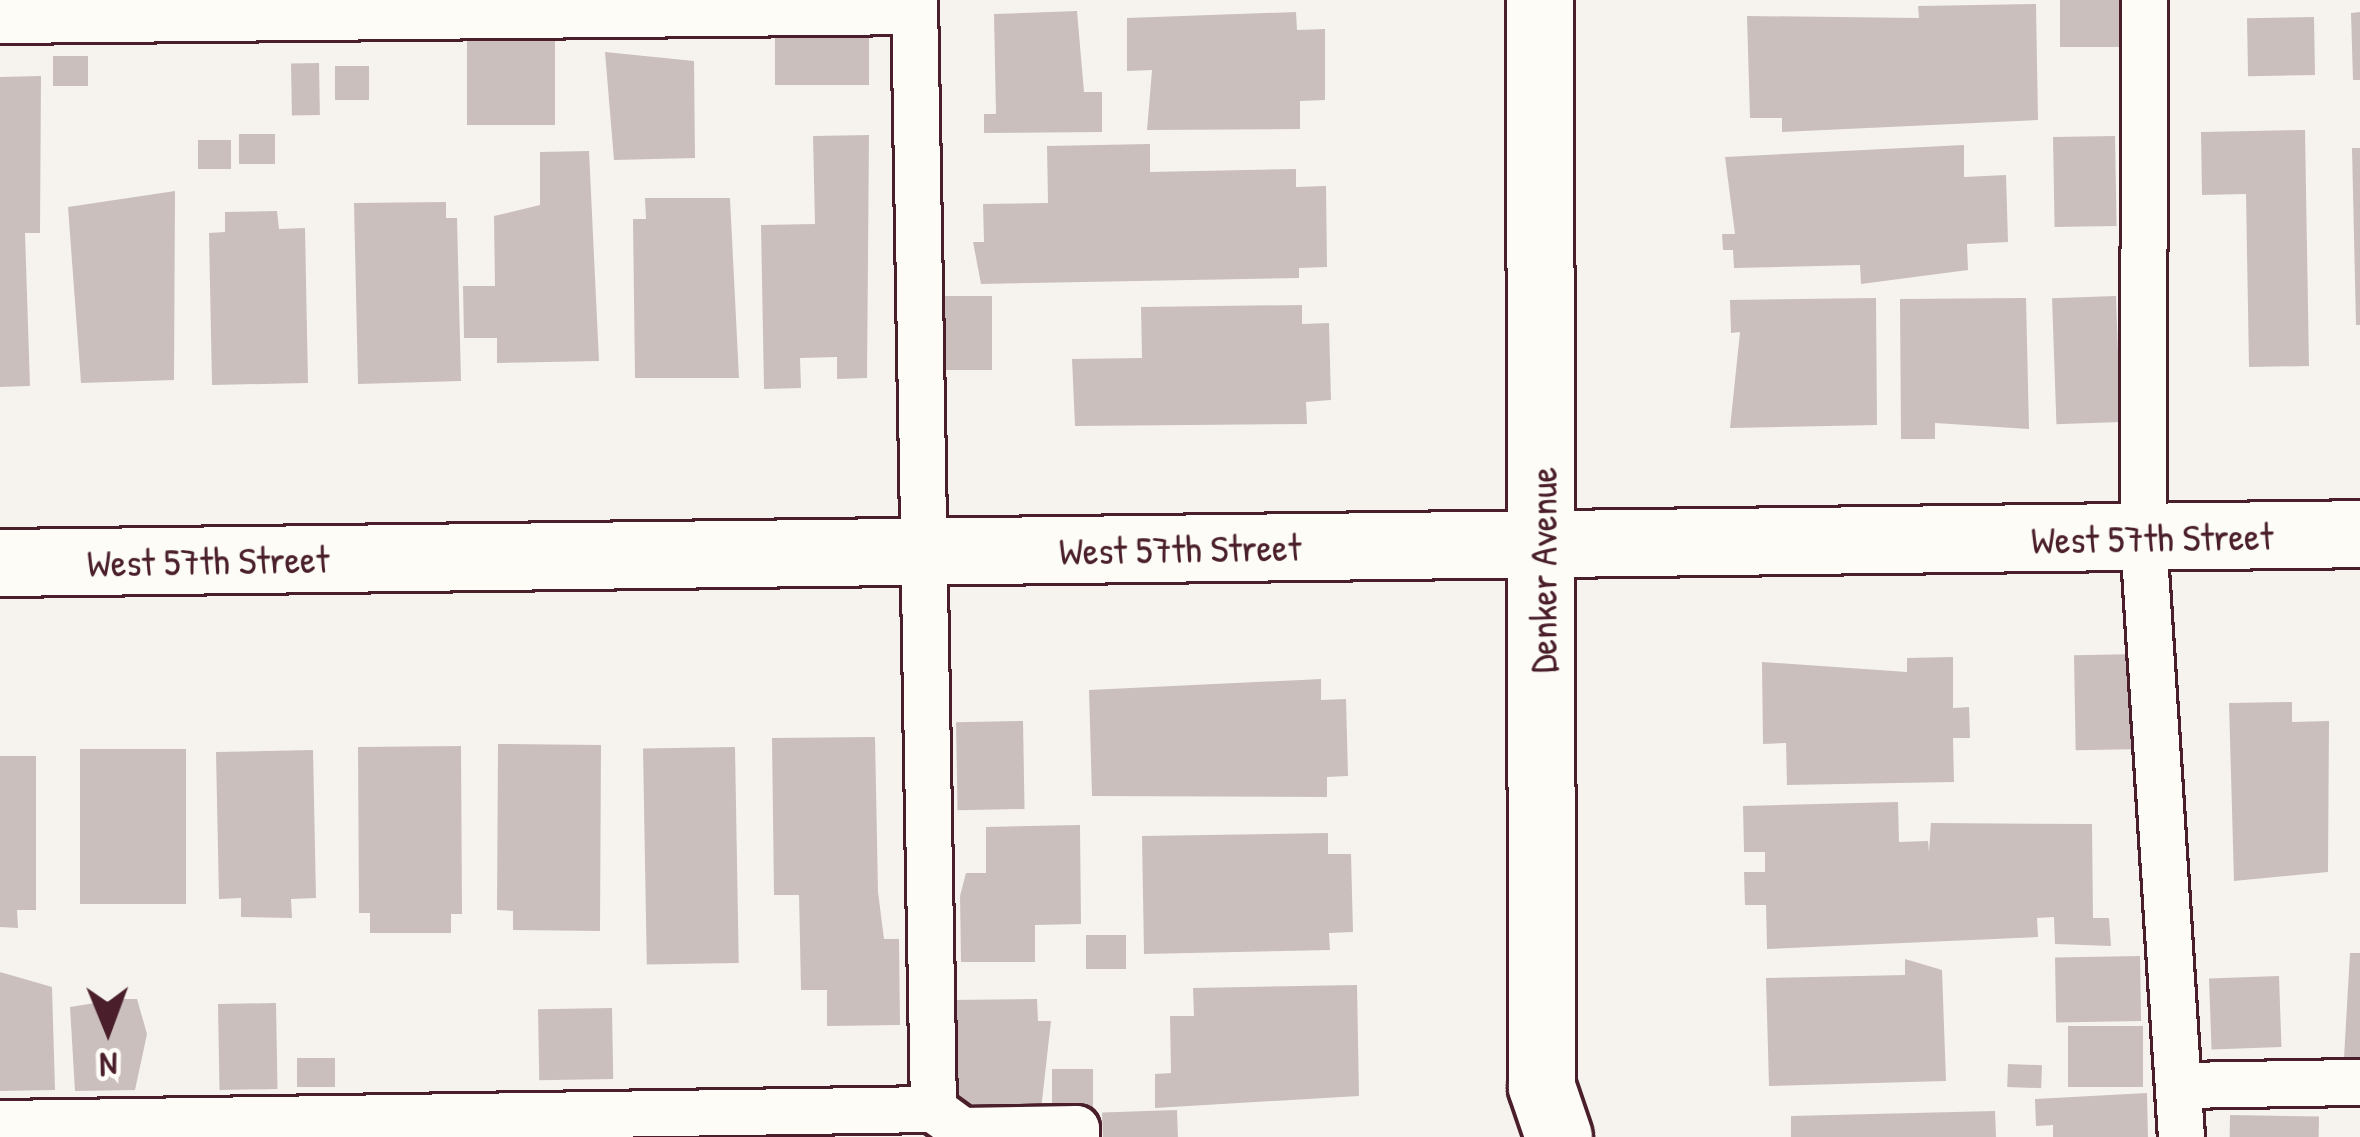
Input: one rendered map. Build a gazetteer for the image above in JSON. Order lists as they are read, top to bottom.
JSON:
{
  "streets": {
    "street": ["West 57th Street", "Denker Avenue"]
  },
  "crossings": [
    ["West 57th Street", "Denker Avenue"]
  ],
  "north": "bottom"
}
